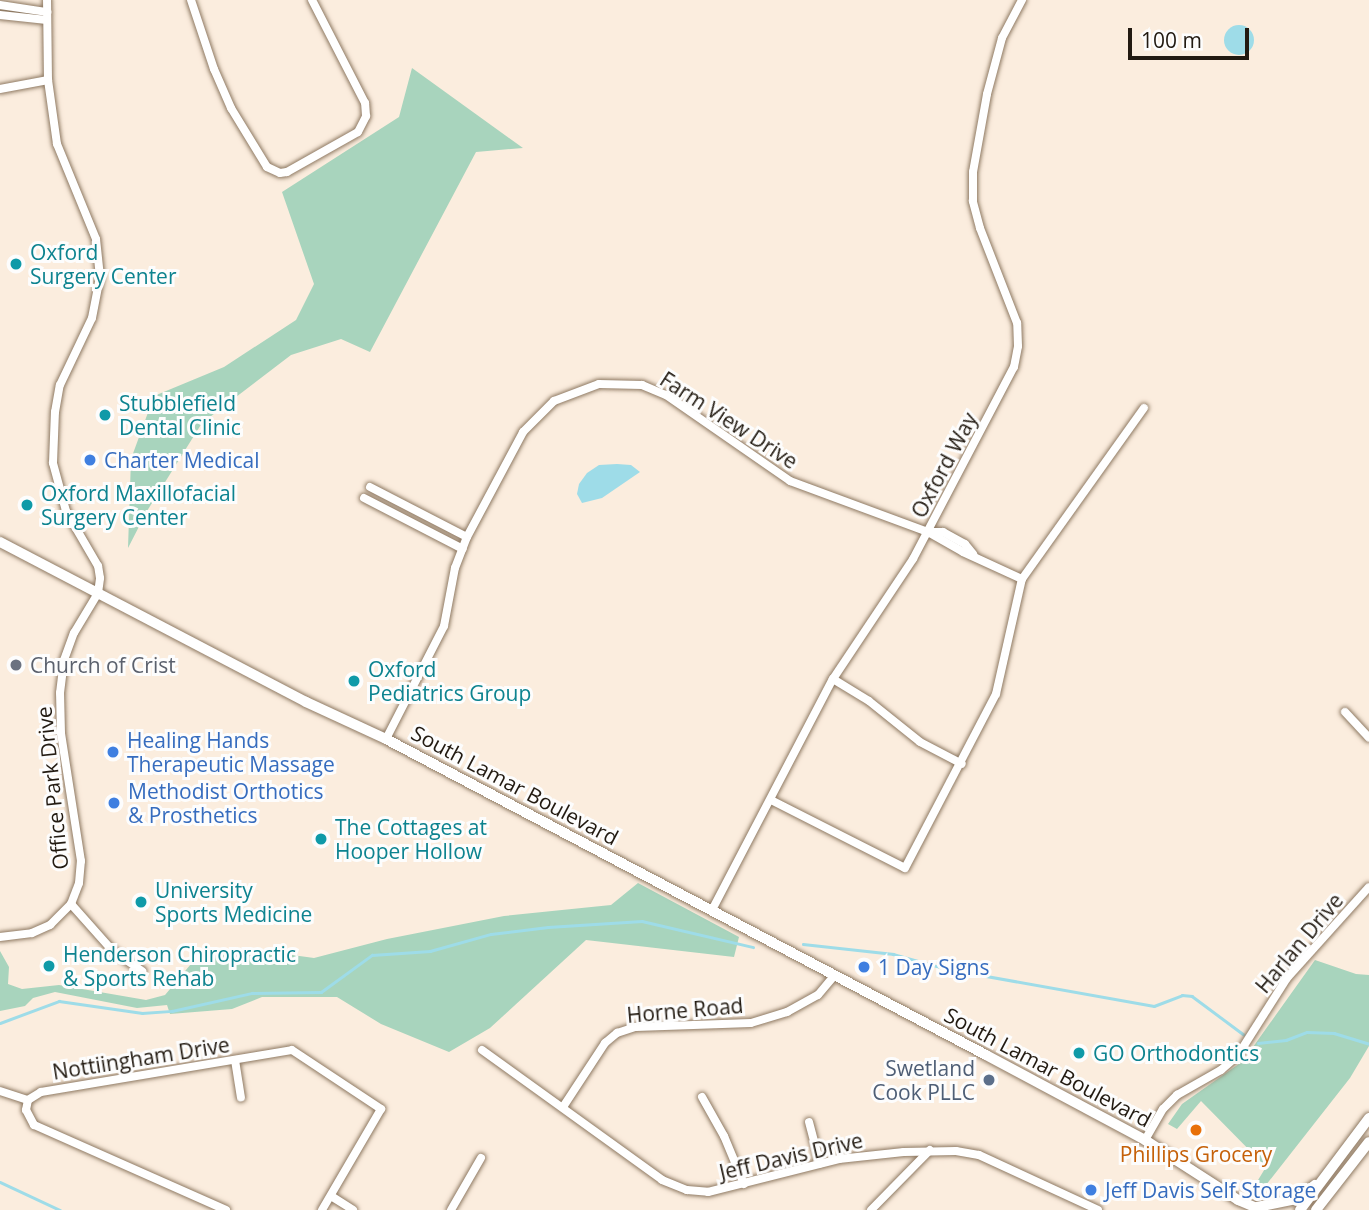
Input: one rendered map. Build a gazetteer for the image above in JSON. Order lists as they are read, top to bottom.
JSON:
{
  "streets": {
    "street": [
      "Farm View Drive",
      "Oxford Way",
      "South Lamar Boulevard",
      "Office Park Drive",
      "Harlan Drive",
      "Horne Road",
      "Nottiingham Drive",
      "Jeff Davis Drive"
    ]
  },
  "crossings": [
    ["Farm View Drive", "Oxford Way"],
    ["Farm View Drive", "South Lamar Boulevard"],
    ["Oxford Way", "South Lamar Boulevard"],
    ["South Lamar Boulevard", "Office Park Drive"],
    ["South Lamar Boulevard", "Harlan Drive"],
    ["South Lamar Boulevard", "Horne Road"],
    ["Horne Road", "Jeff Davis Drive"]
  ],
  "places": [
    "Oxford Surgery Center",
    "Stubblefield Dental Clinic",
    "Charter Medical",
    "Oxford Maxillofacial Surgery Center",
    "Church of Crist",
    "Oxford Pediatrics Group",
    "Healing Hands Therapeutic Massage",
    "Methodist Orthotics & Prosthetics",
    "The Cottages at Hooper Hollow",
    "University Sports Medicine",
    "Henderson Chiropractic & Sports Rehab",
    "1 Day Signs",
    "GO Orthodontics",
    "Swetland Cook PLLC",
    "Phillips Grocery",
    "Jeff Davis Self Storage"
  ],
  "scale_bar": "100 m"
}
